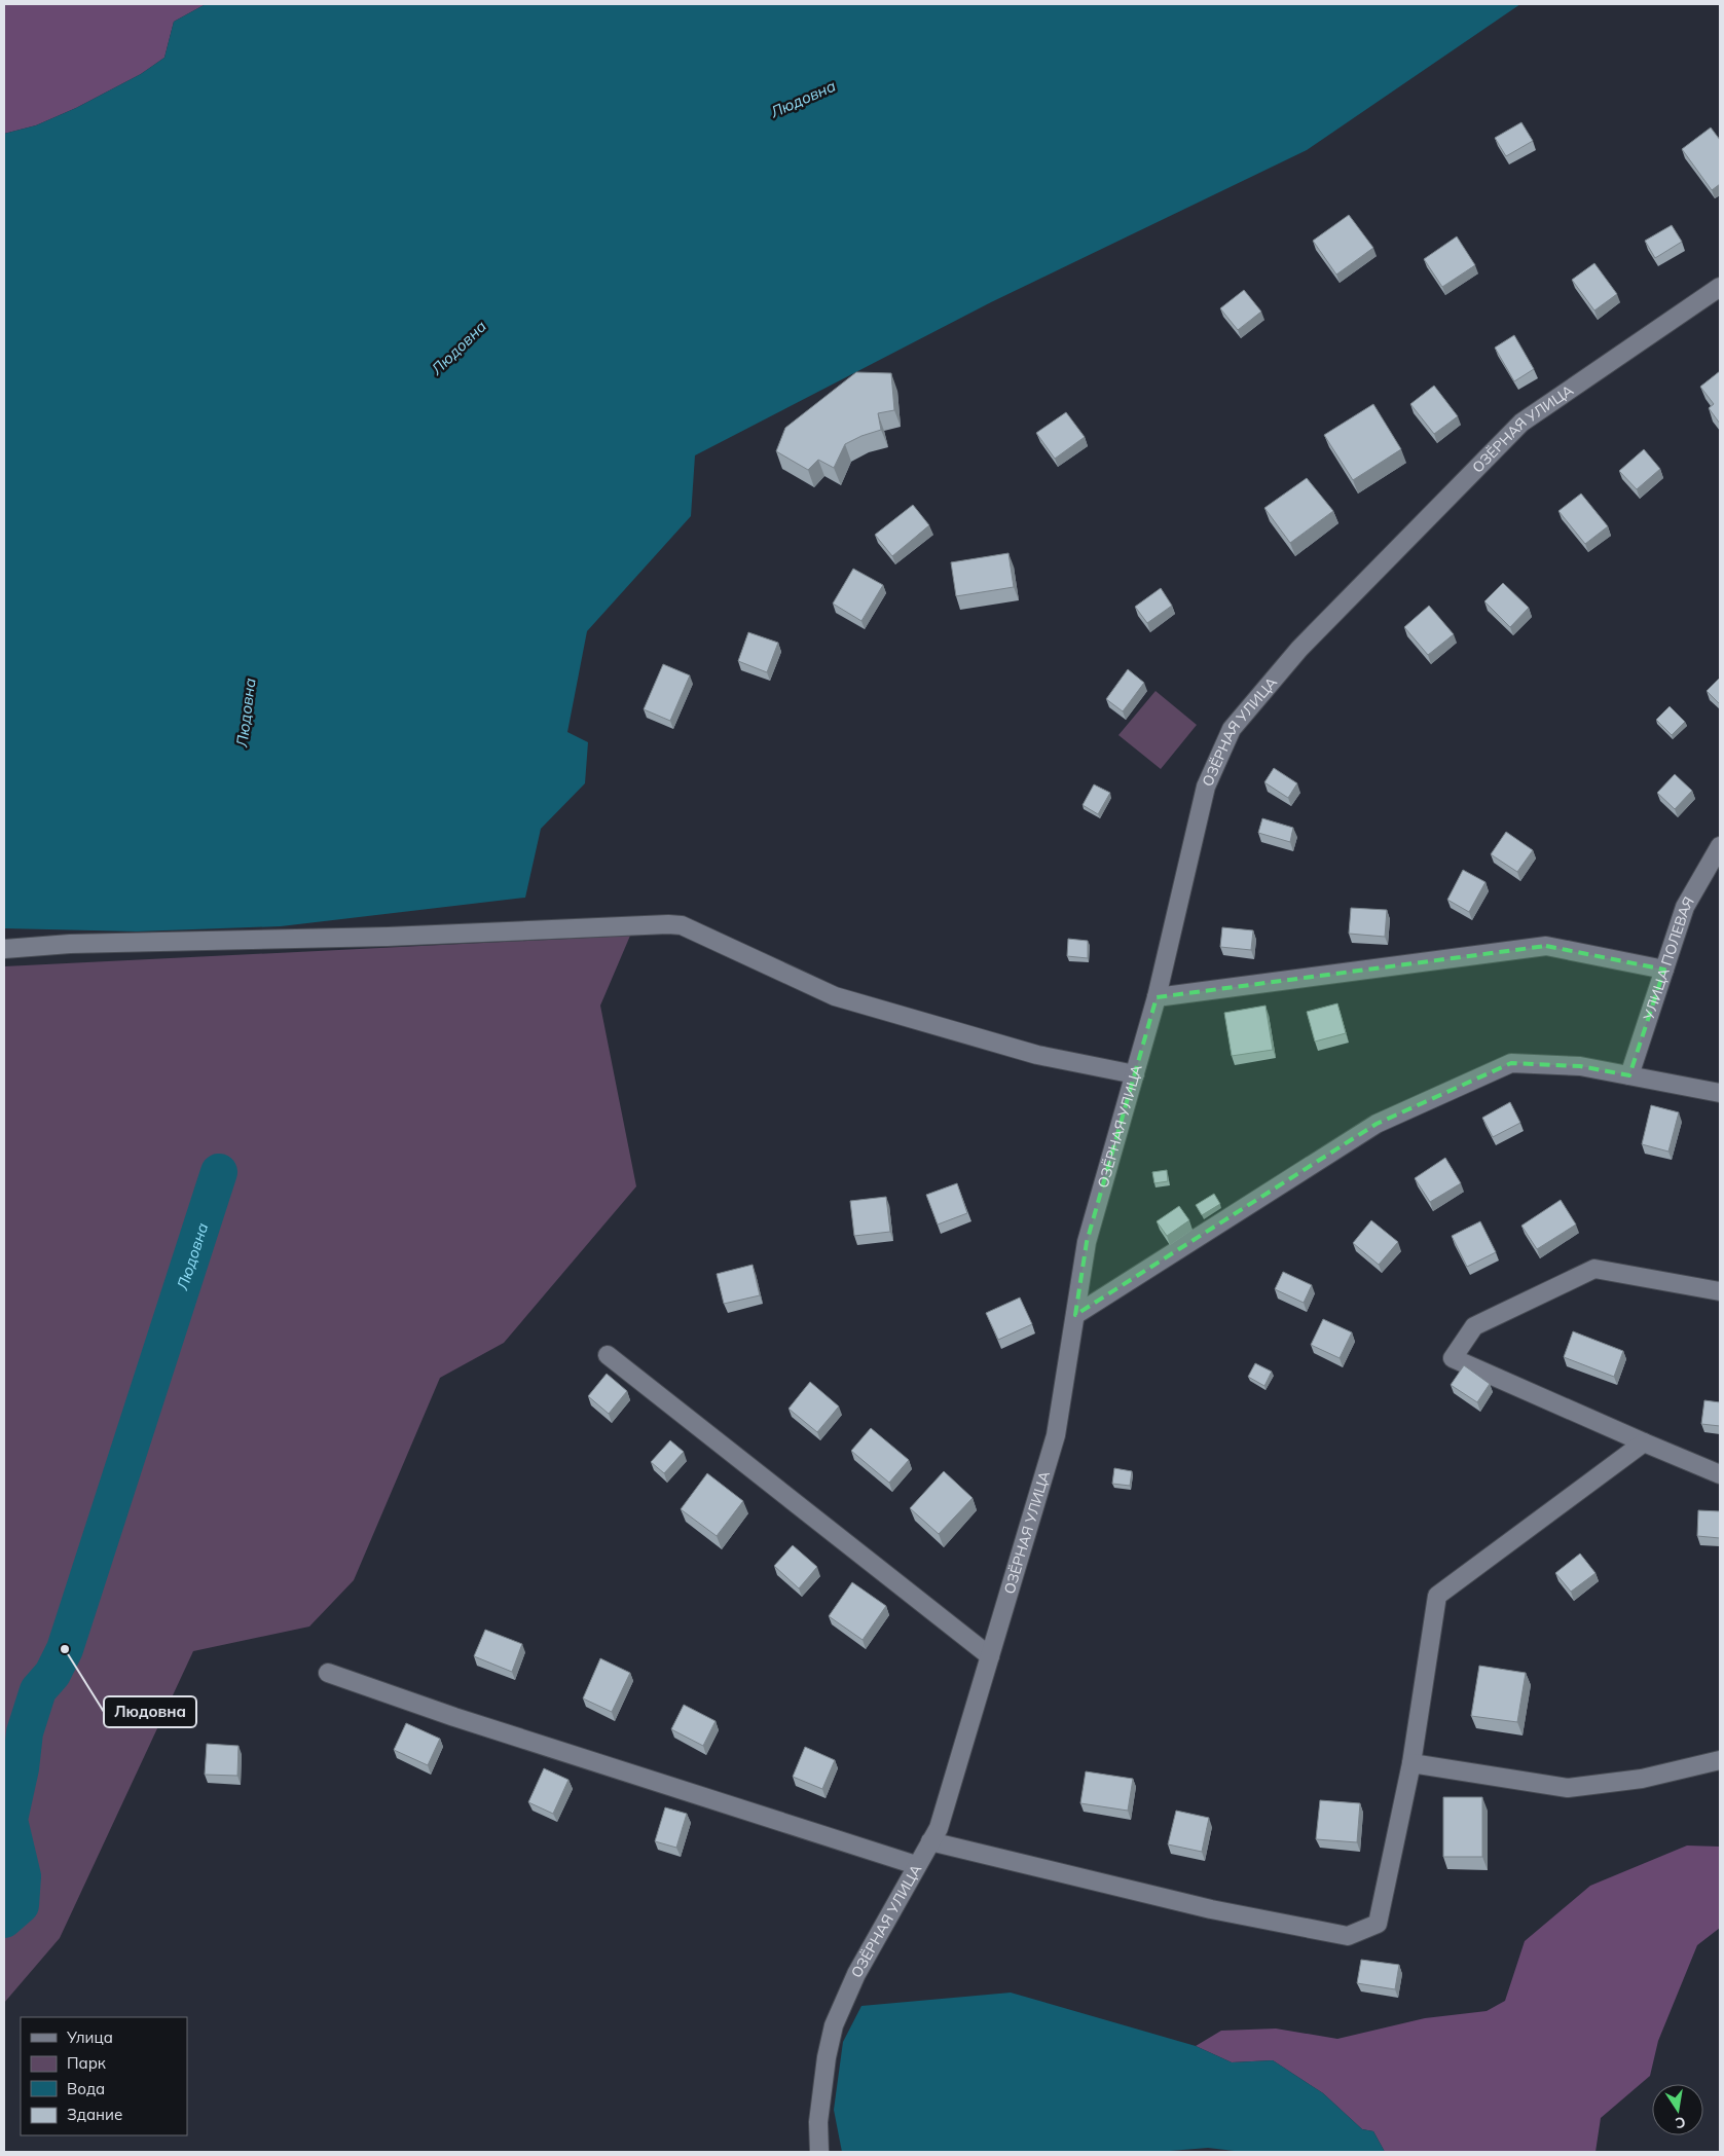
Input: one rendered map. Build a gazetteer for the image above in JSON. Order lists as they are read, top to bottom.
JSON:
{
  "streets": {
    "street": ["ОЗЁРНАЯ УЛИЦА", "УЛИЦА ПОЛЕВАЯ"]
  },
  "water": ["Людовна"],
  "places": ["Людовна"],
  "legend": [
    "Улица",
    "Парк",
    "Вода",
    "Здание"
  ],
  "north": "bottom"
}
